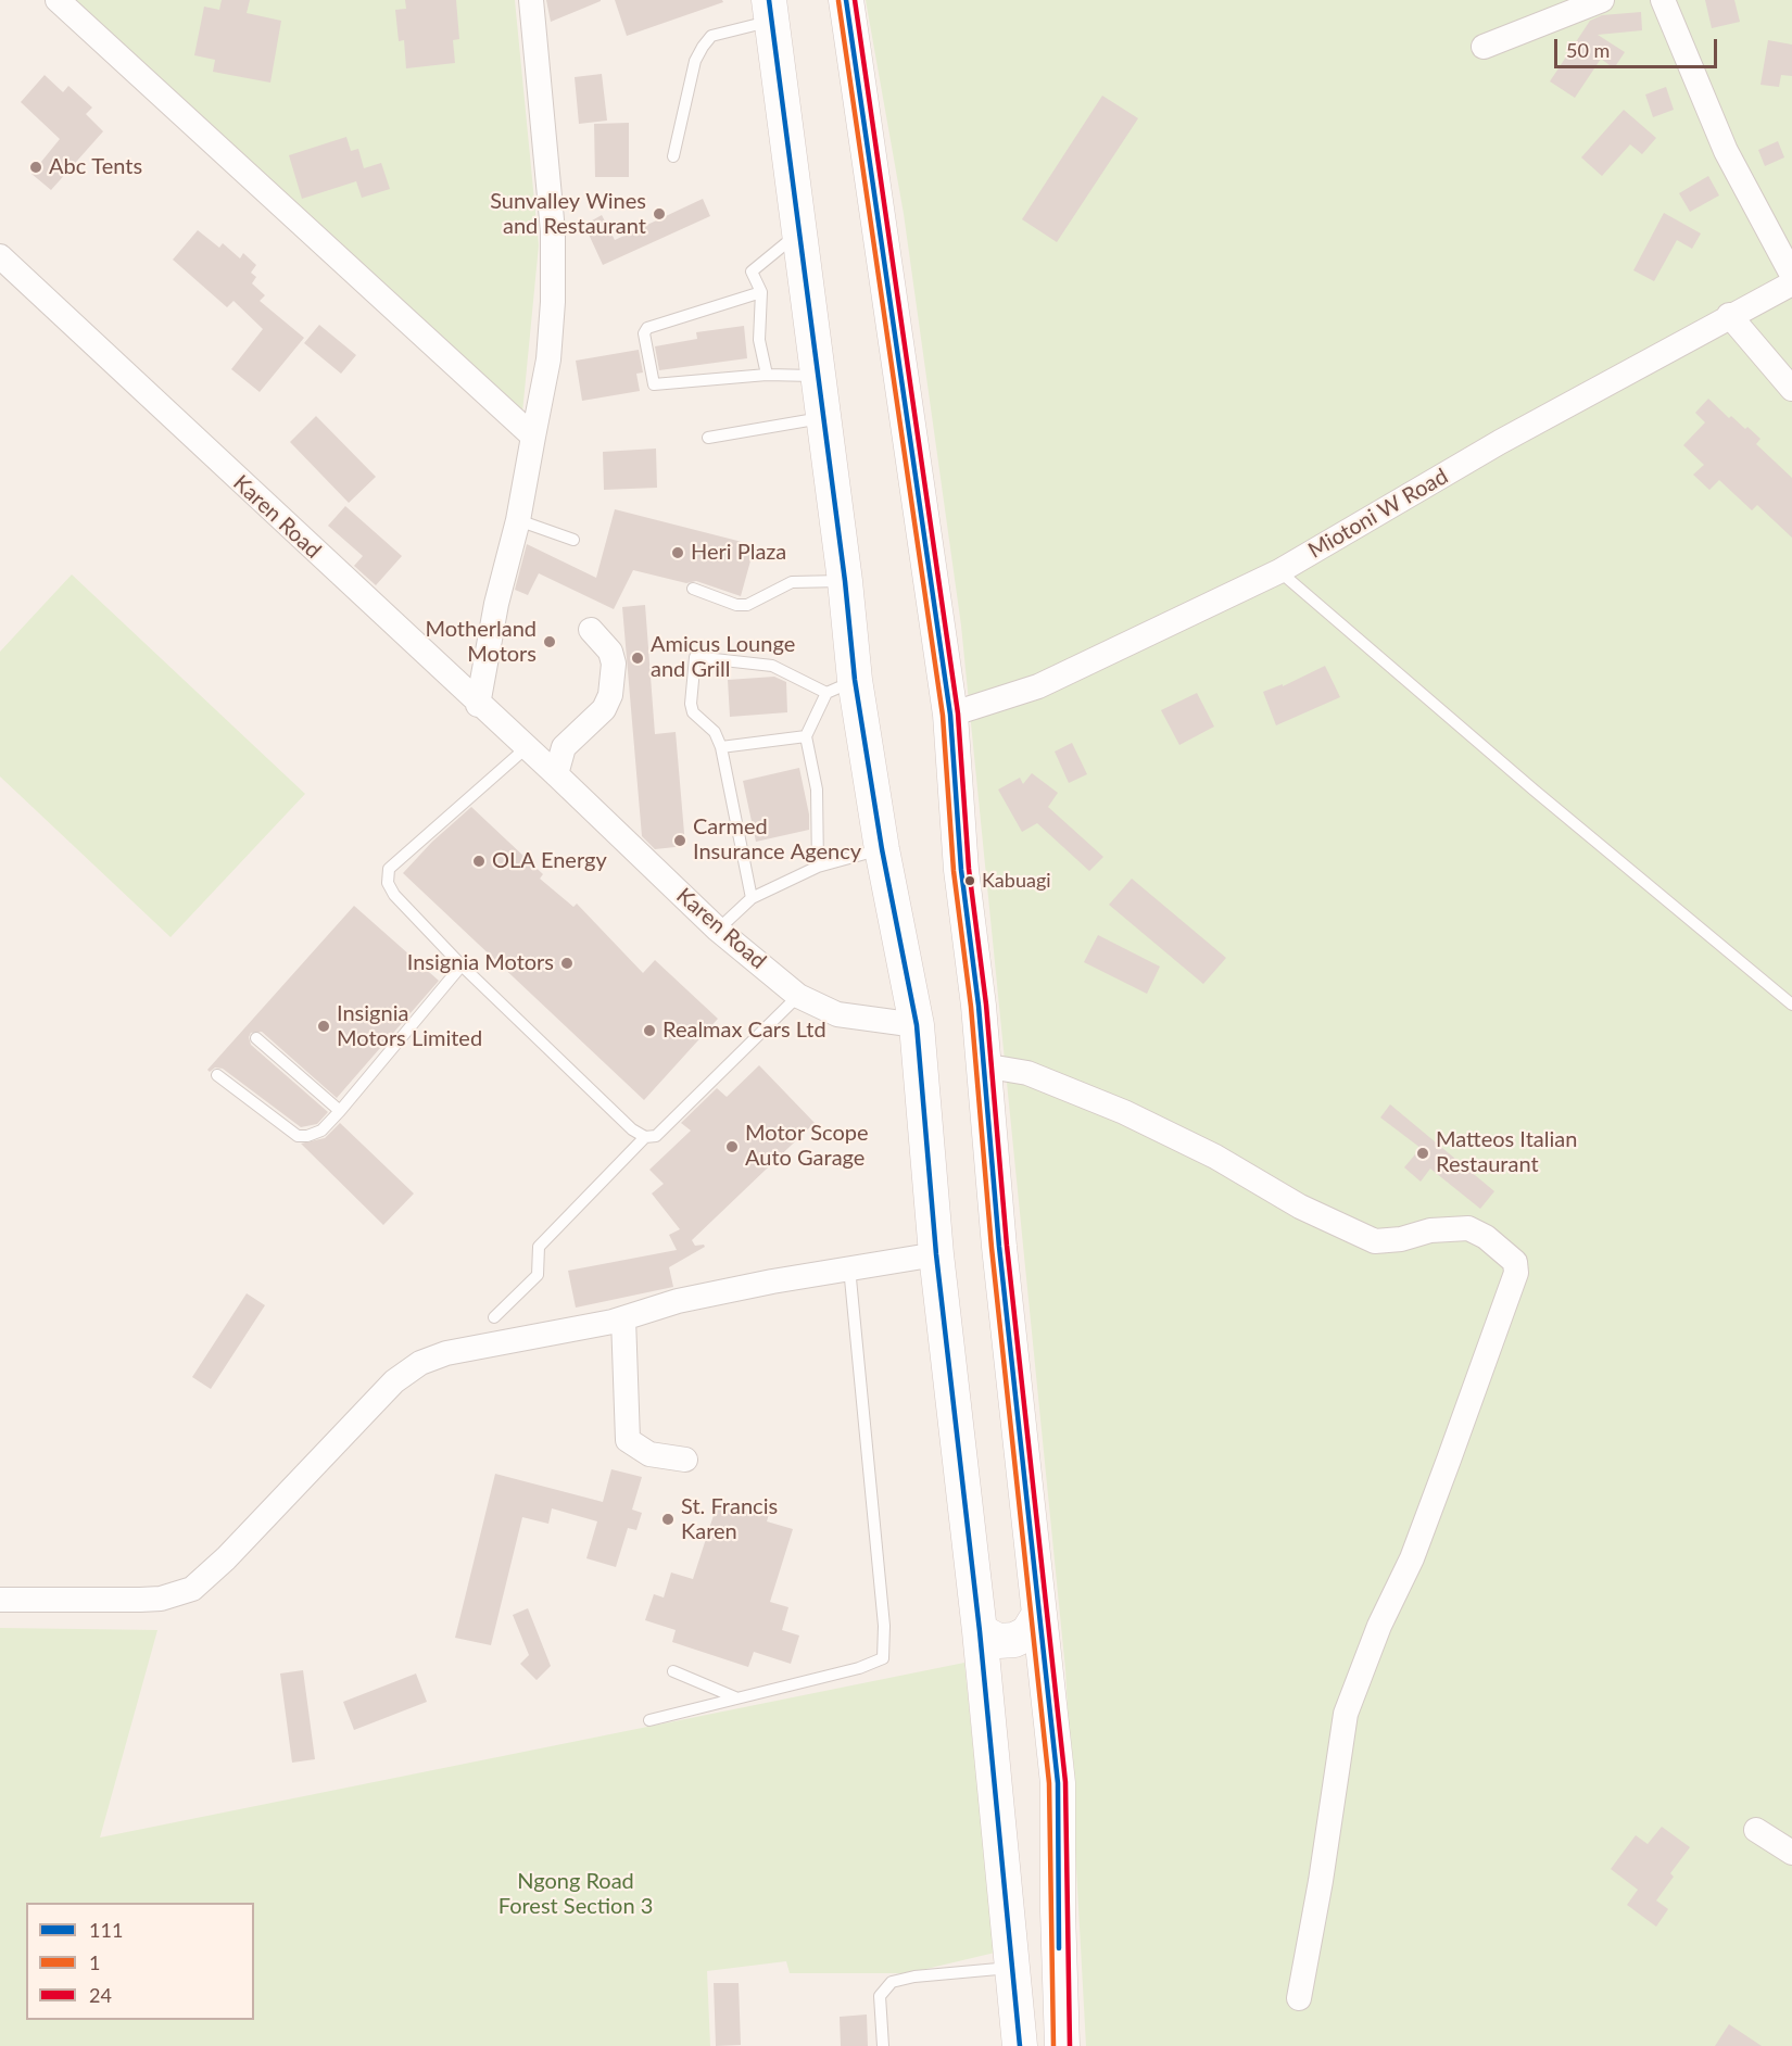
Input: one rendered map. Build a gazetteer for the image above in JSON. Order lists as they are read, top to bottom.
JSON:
{
  "streets": {
    "street": ["Miotoni W Road", "Karen Road"]
  },
  "parks": ["Ngong Road Forest Section 3"],
  "places": [
    "Abc Tents",
    "Sunvalley Wines and Restaurant",
    "Heri Plaza",
    "Motherland Motors",
    "Amicus Lounge and Grill",
    "Carmed Insurance Agency",
    "OLA Energy",
    "Kabuagi",
    "Insignia Motors",
    "Insignia Motors Limited",
    "Realmax Cars Ltd",
    "Motor Scope Auto Garage",
    "Matteos Italian Restaurant",
    "St. Francis Karen"
  ],
  "lines": ["transit line 111", "transit line 24", "transit line 1"],
  "legend": ["111", "1", "24"],
  "scale_bar": "50 m"
}
